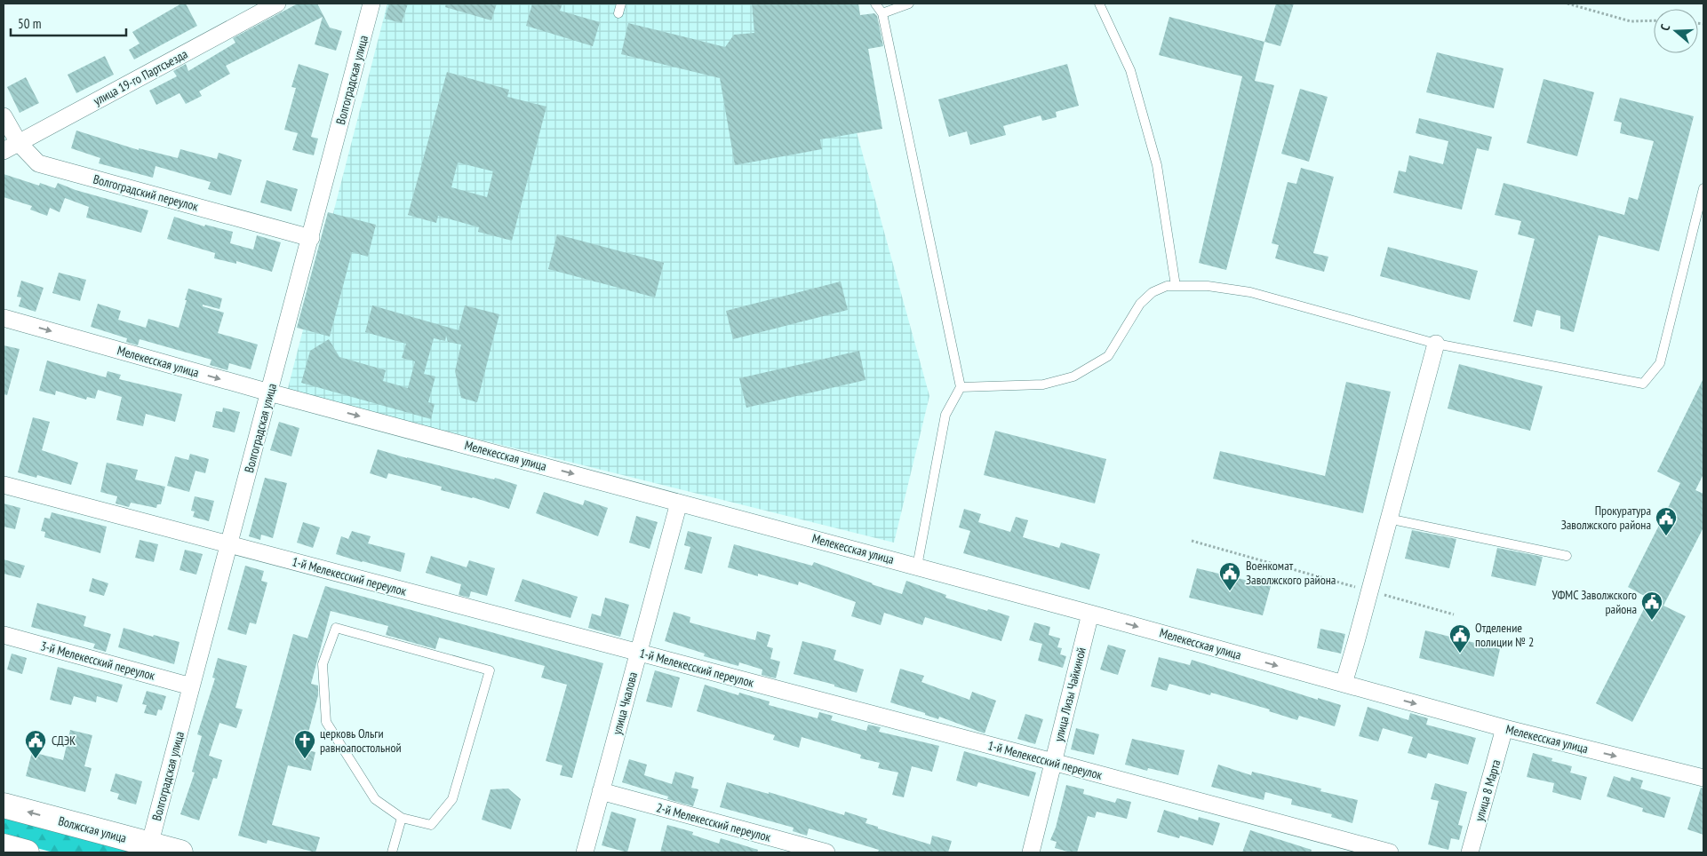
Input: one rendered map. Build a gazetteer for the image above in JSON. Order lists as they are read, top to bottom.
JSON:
{
  "streets": {
    "main road": ["Волжская улица"],
    "street": [
      "улица 19-го Партсъезда",
      "Волгоградская улица",
      "Волгоградский переулок",
      "Мелекесская улица",
      "1-й Мелекесский переулок",
      "3-й Мелекесский переулок",
      "улица Лизы Чайкиной",
      "улица Чкалова",
      "улица 8 Марта",
      "2-й Мелекесский переулок"
    ]
  },
  "crossings": [
    ["улица 19-го Партсъезда", "Волгоградский переулок"],
    ["Волгоградская улица", "Волгоградский переулок"],
    ["Волгоградская улица", "Мелекесская улица"],
    ["Волгоградская улица", "1-й Мелекесский переулок"],
    ["Волгоградская улица", "3-й Мелекесский переулок"],
    ["Волгоградская улица", "Волжская улица"],
    ["Мелекесская улица", "улица Лизы Чайкиной"],
    ["Мелекесская улица", "улица Чкалова"],
    ["Мелекесская улица", "улица 8 Марта"],
    ["1-й Мелекесский переулок", "улица Лизы Чайкиной"],
    ["1-й Мелекесский переулок", "улица Чкалова"],
    ["улица Чкалова", "2-й Мелекесский переулок"]
  ],
  "one_way": ["Мелекесская улица", "Волжская улица"],
  "places": {
    "public building": [
      "Прокуратура Заволжского района",
      "Военкомат Заволжского района",
      "УФМС Заволжского района",
      "Отделение полиции № 2",
      "СДЭК"
    ],
    "church": ["церковь Ольги равноапостольной"]
  },
  "scale_bar": "50 m",
  "north": "left"
}
